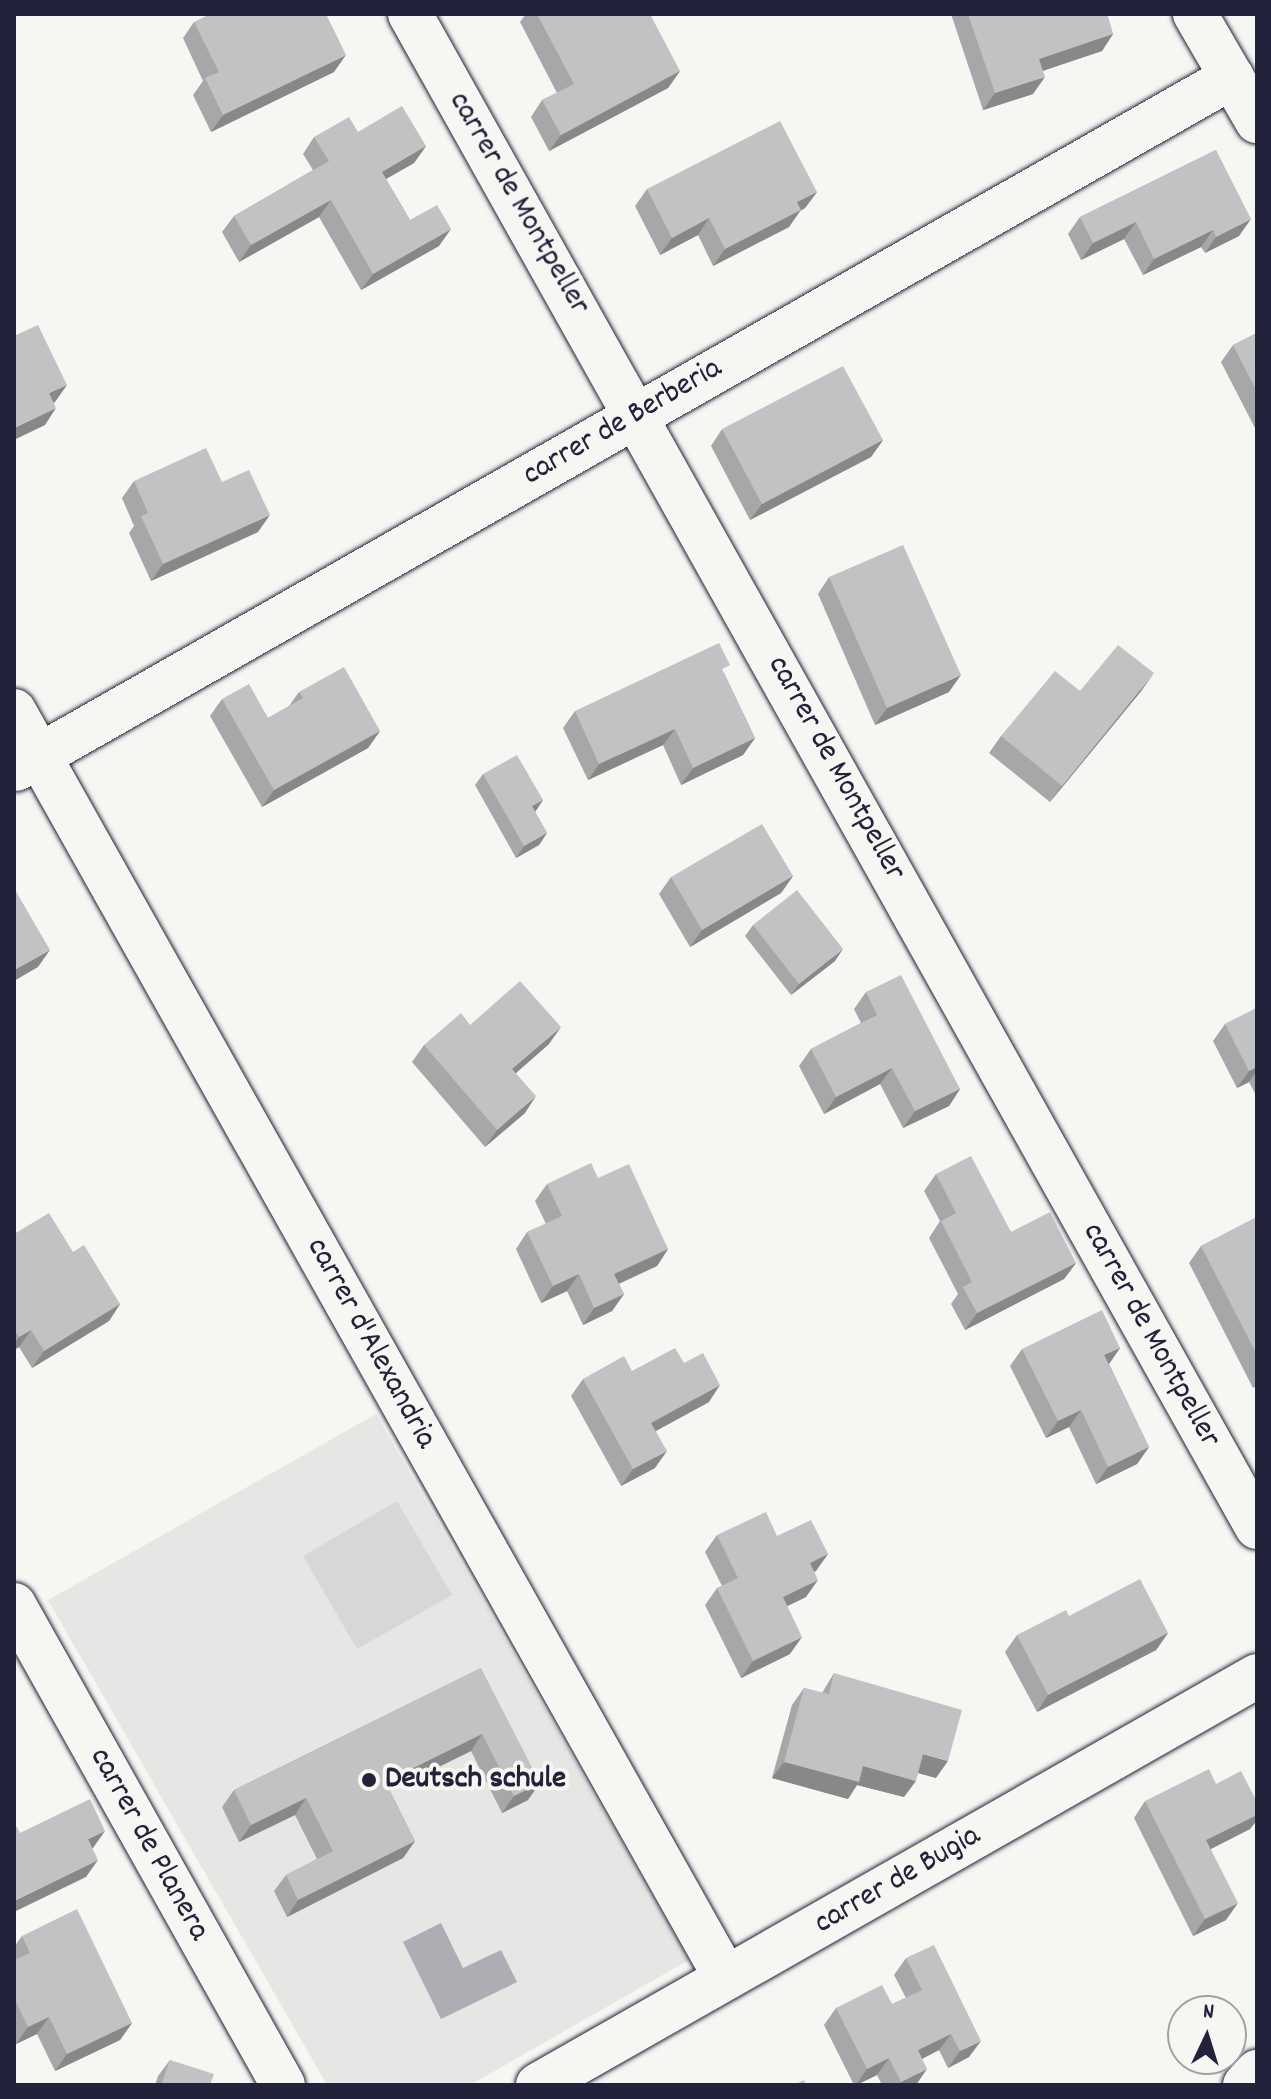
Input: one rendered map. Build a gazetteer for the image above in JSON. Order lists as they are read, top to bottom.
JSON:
{
  "streets": {
    "street": [
      "carrer de Montpeller",
      "carrer de Berberia",
      "carrer d'Alexandria",
      "carrer de Planera",
      "carrer de Bugia"
    ]
  },
  "crossings": [
    ["carrer de Montpeller", "carrer de Berberia"],
    ["carrer de Berberia", "carrer d'Alexandria"],
    ["carrer d'Alexandria", "carrer de Bugia"]
  ],
  "places": ["Deutsch schule"],
  "north": "top"
}
